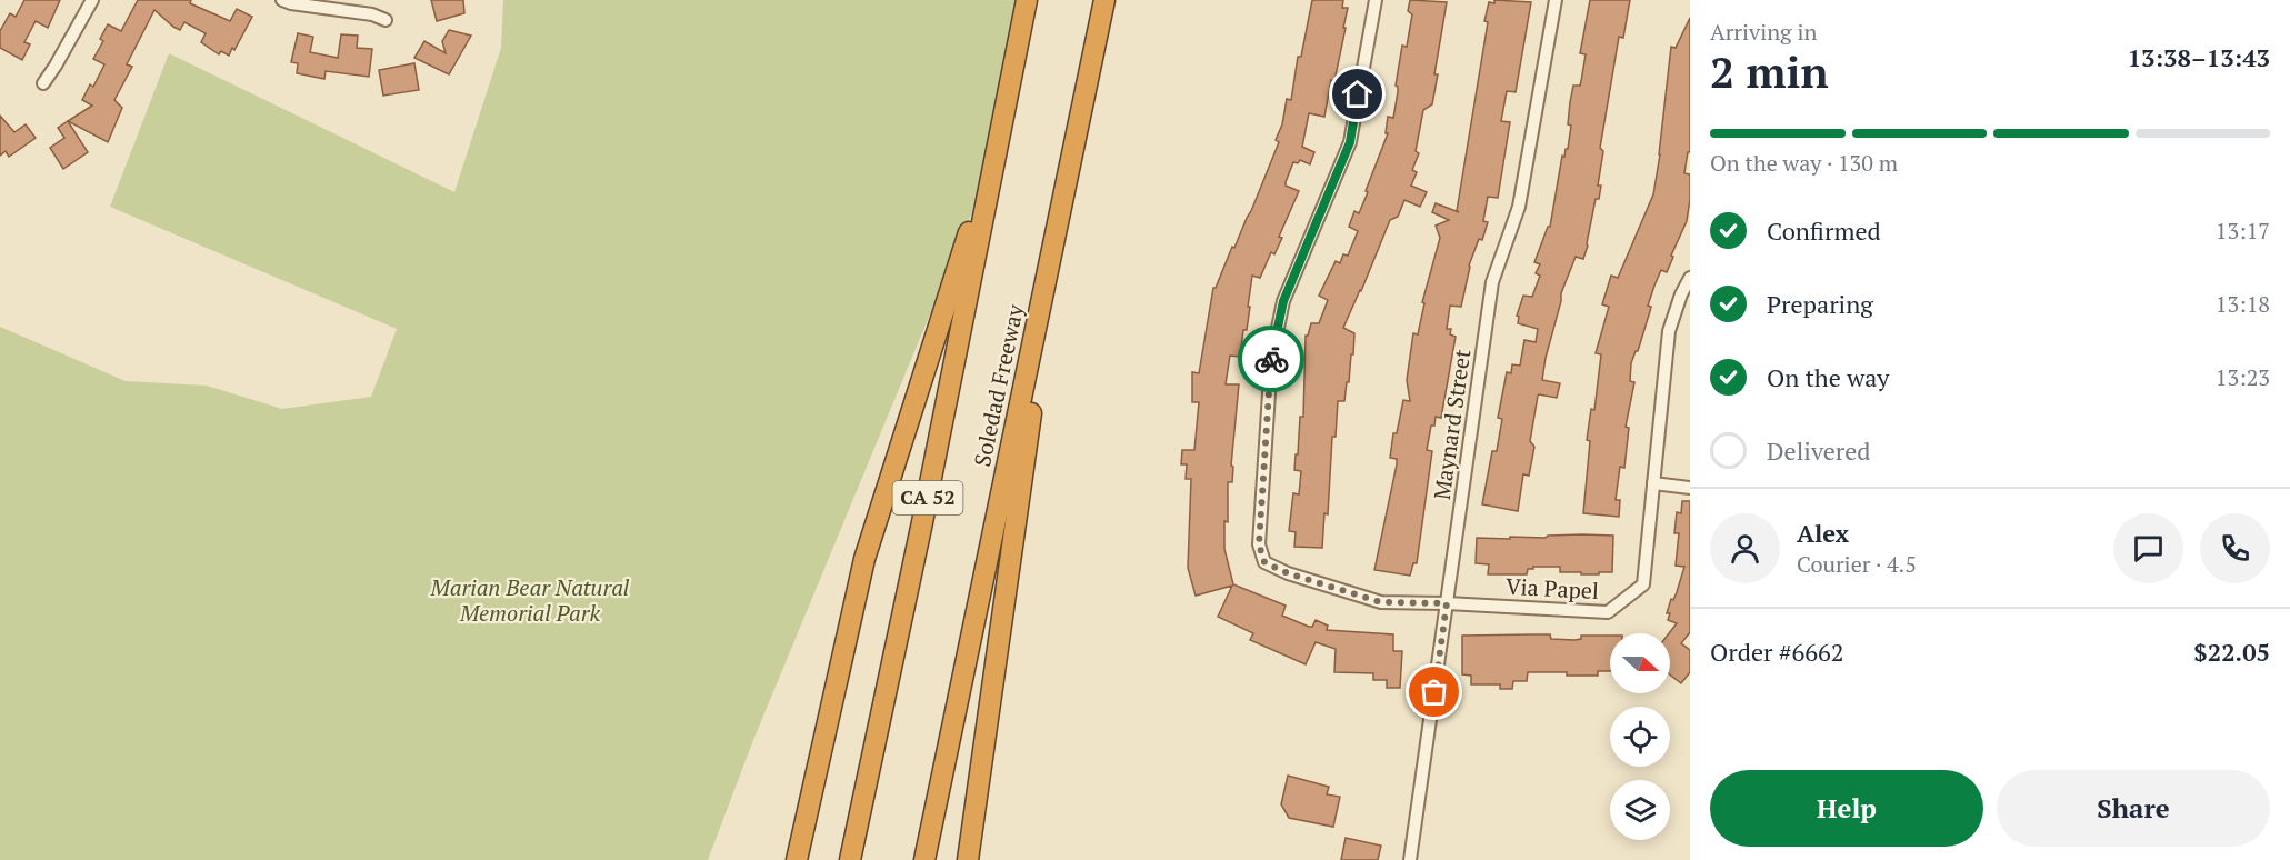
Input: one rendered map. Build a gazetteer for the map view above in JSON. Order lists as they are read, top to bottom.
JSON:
{
  "streets": {
    "highway": ["Soledad Freeway", "CA 52"],
    "street": ["Maynard Street", "Via Papel"]
  },
  "crossings": [
    ["Maynard Street", "Via Papel"]
  ],
  "parks": ["Marian Bear Natural Memorial Park"],
  "north": "right",
  "page": {
    "heading": ["2 min", "Arriving in", "13:38–13:43"],
    "panel": [
      "Alex",
      "Courier · 4.5",
      "Order #6662",
      "$22.05"
    ],
    "bar": "On the way · 130 m",
    "list": [
      ["Confirmed", "13:17"],
      ["Preparing", "13:18"],
      ["On the way", "13:23"],
      "Delivered"
    ],
    "buttons": ["Help", "Share"]
  }
}
